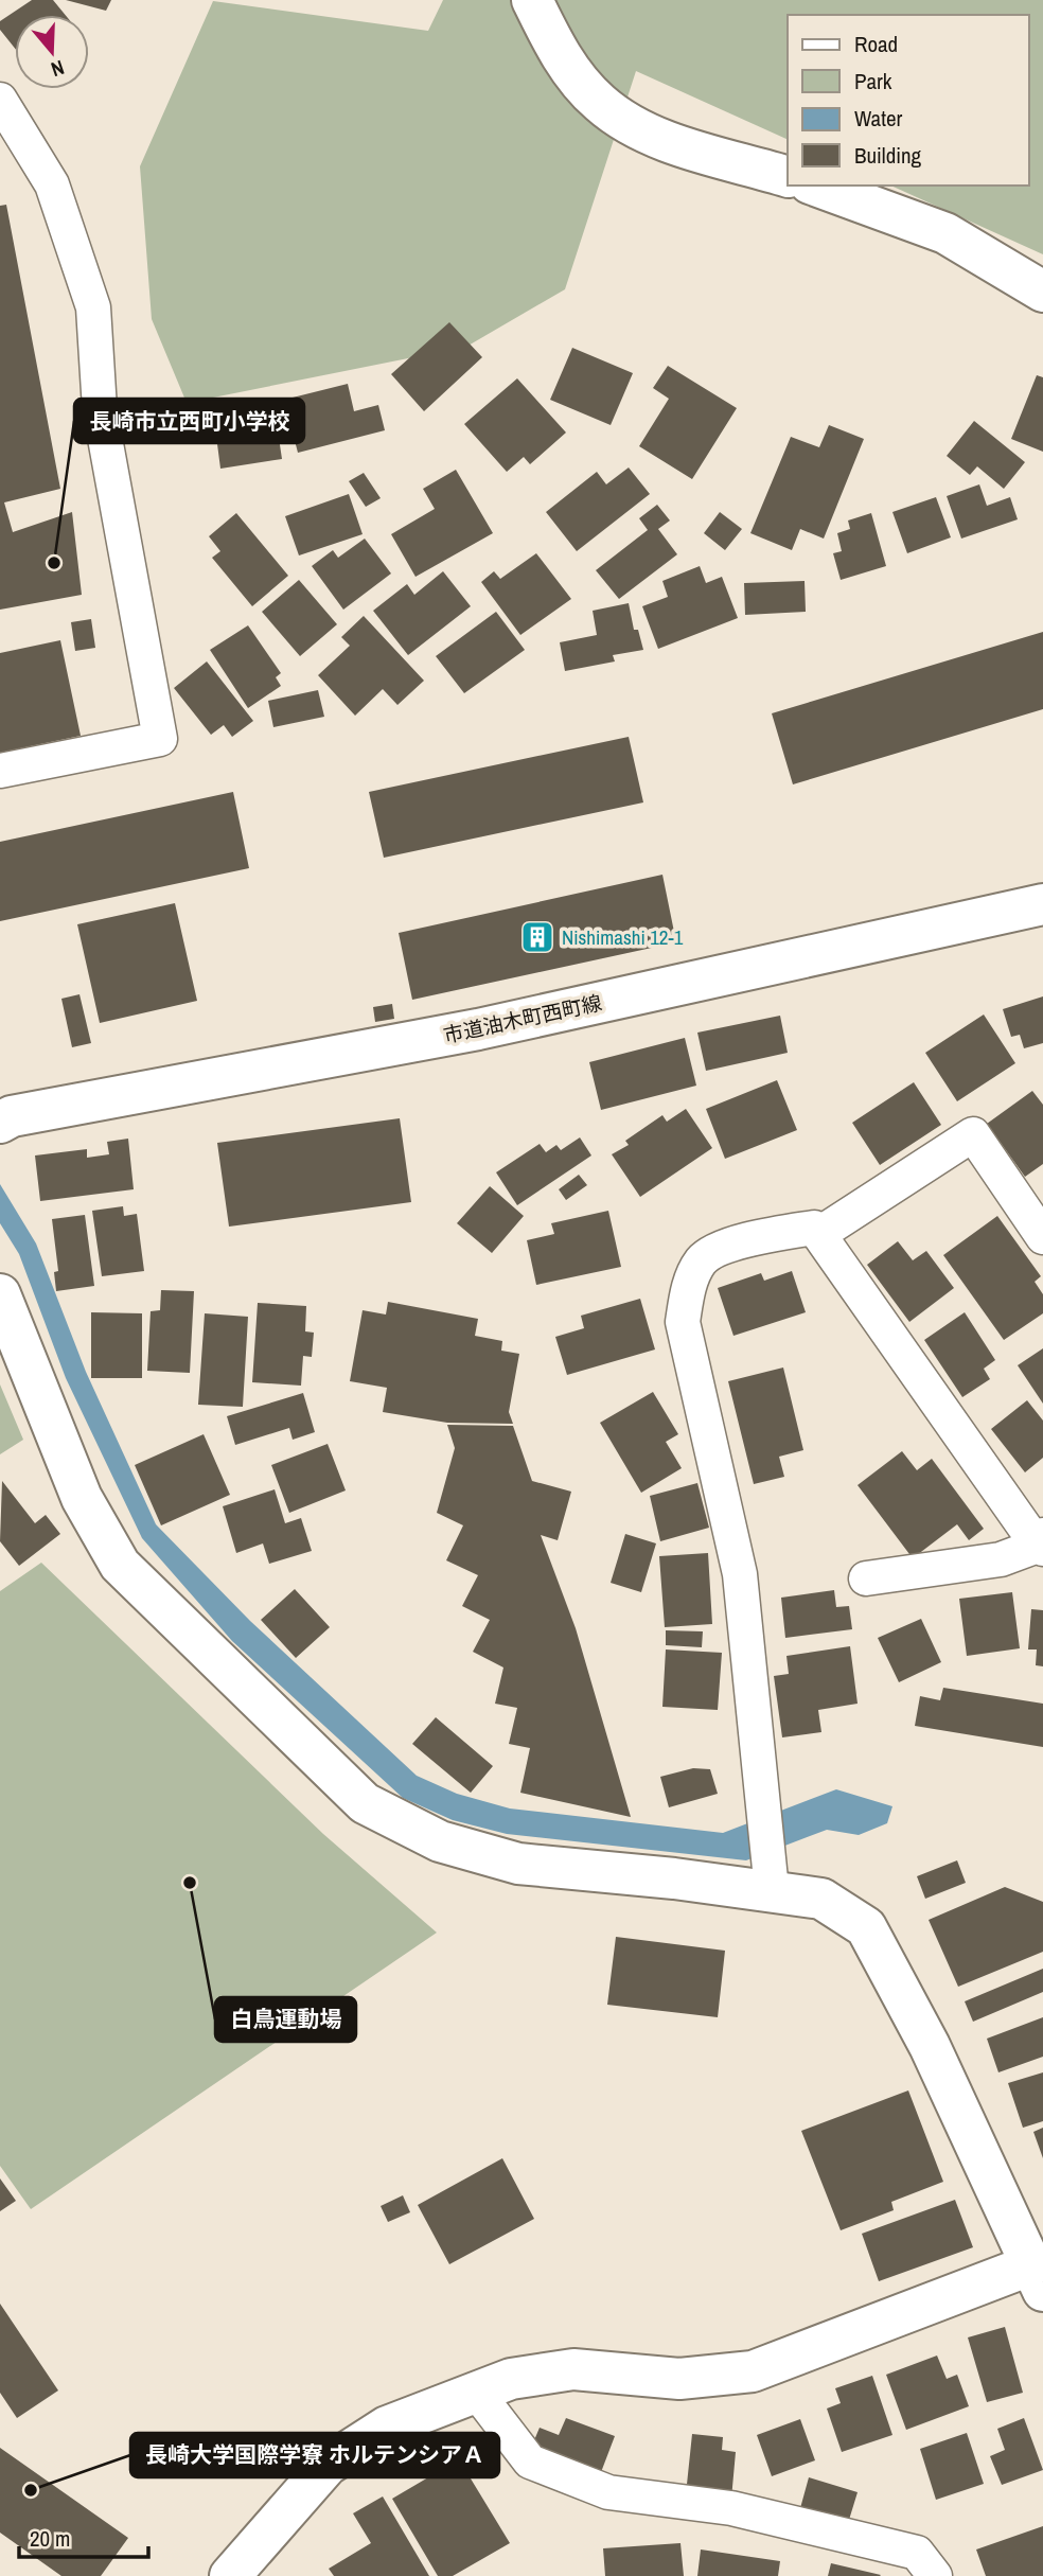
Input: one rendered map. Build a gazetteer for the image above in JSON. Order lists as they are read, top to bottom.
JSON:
{
  "streets": {
    "street": ["市道油木町西町線"]
  },
  "places": {
    "other": ["長崎市立西町小学校", "白鳥運動場", "長崎大学国際学寮 ホルテンシアＡ"],
    "building": ["Nishimashi 12-1"]
  },
  "legend": [
    "Road",
    "Park",
    "Water",
    "Building"
  ],
  "scale_bar": "20 m",
  "north": "bottom"
}
